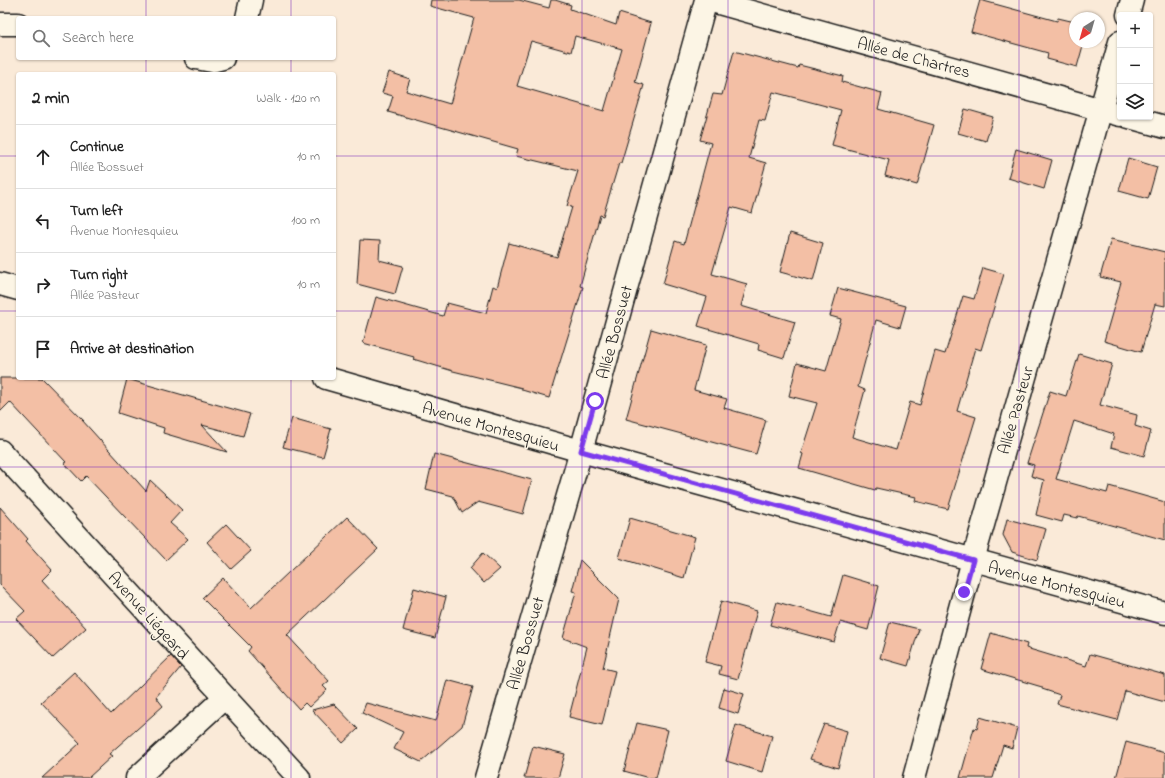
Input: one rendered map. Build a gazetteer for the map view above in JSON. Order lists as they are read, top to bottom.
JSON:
{
  "streets": {
    "street": [
      "Allée de Chartres",
      "Allée Bossuet",
      "Allée Pasteur",
      "Avenue Montesquieu",
      "Avenue Liégeard"
    ]
  },
  "crossings": [
    ["Allée de Chartres", "Allée Bossuet"],
    ["Allée de Chartres", "Allée Pasteur"],
    ["Allée Bossuet", "Avenue Montesquieu"],
    ["Allée Pasteur", "Avenue Montesquieu"]
  ],
  "north": "bottom left",
  "page": {
    "map_buttons": ["+", "−"],
    "search": "Search here",
    "heading": ["2 min", "Walk · 120 m"],
    "list": [
      ["Continue", "Allée Bossuet", "10 m"],
      ["Turn left", "Avenue Montesquieu", "100 m"],
      ["Turn right", "Allée Pasteur", "10 m"],
      "Arrive at destination"
    ]
  }
}
